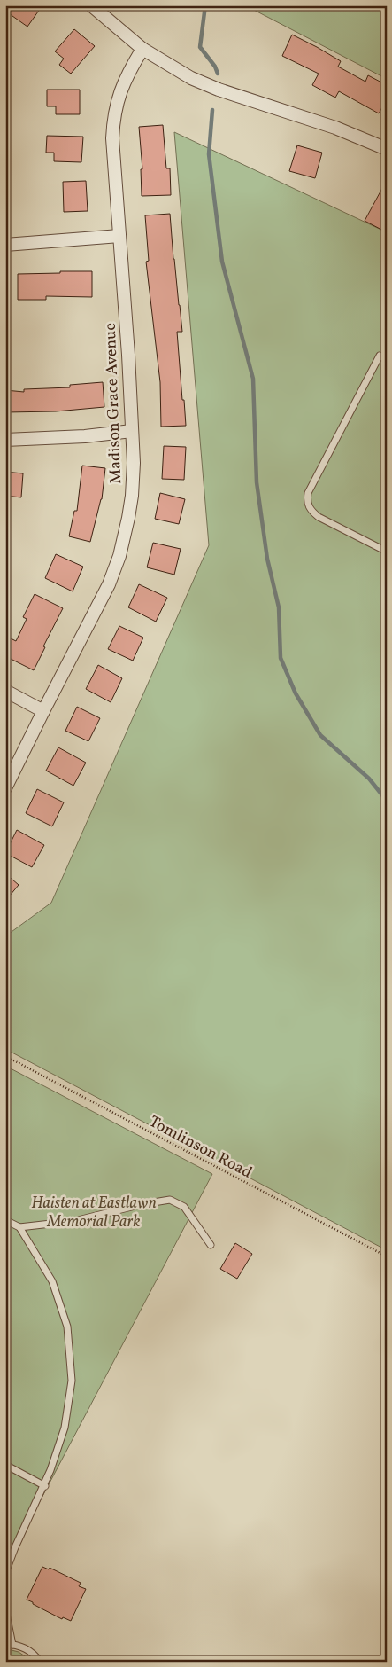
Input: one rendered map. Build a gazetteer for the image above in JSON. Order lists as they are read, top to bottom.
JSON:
{
  "streets": {
    "street": ["Madison Grace Avenue"],
    "path": ["Tomlinson Road"]
  },
  "parks": ["Haisten at Eastlawn Memorial Park"]
}
